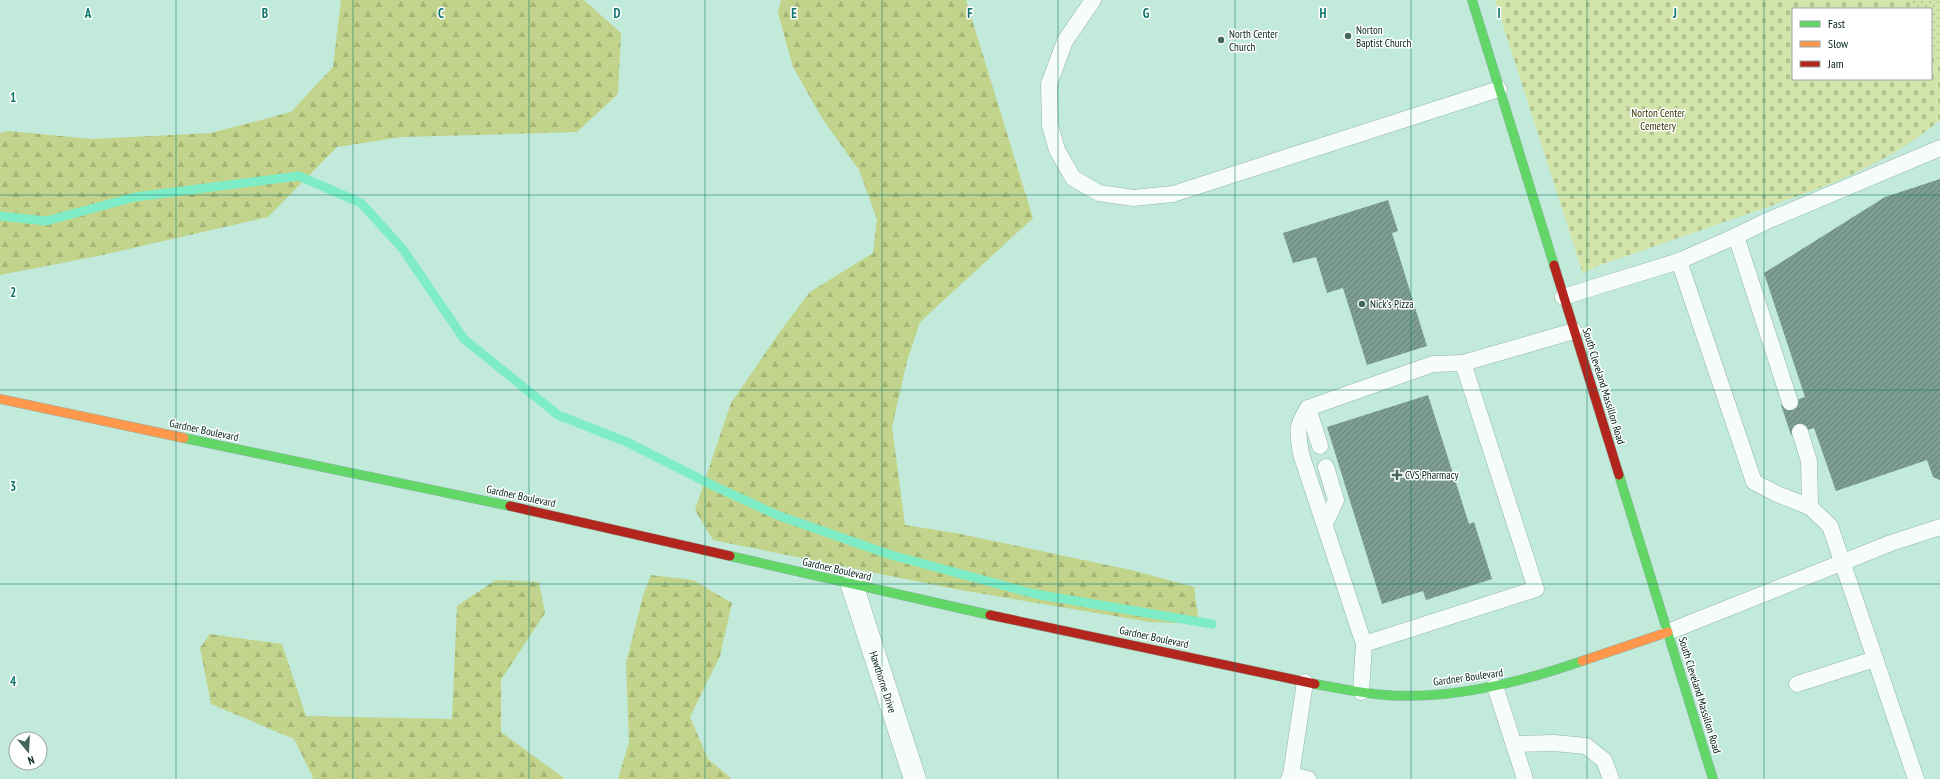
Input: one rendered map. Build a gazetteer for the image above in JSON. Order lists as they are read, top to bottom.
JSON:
{
  "streets": {
    "street": ["South Cleveland Massillon Road", "Gardner Boulevard", "Hawthorne Drive"]
  },
  "crossings": [
    ["South Cleveland Massillon Road", "Gardner Boulevard"],
    ["Gardner Boulevard", "Hawthorne Drive"]
  ],
  "parks": ["Norton Center Cemetery"],
  "places": {
    "other": ["Norton Baptist Church", "North Center Church", "Nick's Pizza"],
    "health": ["CVS Pharmacy"]
  },
  "legend": ["Fast", "Slow", "Jam"],
  "north": "bottom",
  "grid": {
    "columns": [
      "A",
      "B",
      "C",
      "D",
      "E",
      "F",
      "G",
      "H",
      "I",
      "J"
    ],
    "rows": [
      "1",
      "2",
      "3",
      "4"
    ]
  }
}
